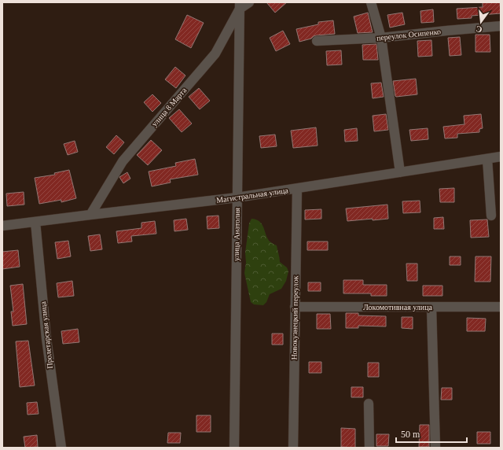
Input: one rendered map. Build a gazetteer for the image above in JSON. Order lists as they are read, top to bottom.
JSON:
{
  "streets": {
    "street": [
      "переулок Осипенко",
      "улица 8 Марта",
      "Магистральная улица",
      "улица Анатолия",
      "Локомотивная улица",
      "Новокузнецкий переулок",
      "Пролетарская улица"
    ]
  },
  "crossings": [
    ["улица 8 Марта", "Магистральная улица"],
    ["улица 8 Марта", "улица Анатолия"],
    ["Магистральная улица", "улица Анатолия"],
    ["Магистральная улица", "Новокузнецкий переулок"],
    ["Магистральная улица", "Пролетарская улица"],
    ["Локомотивная улица", "Новокузнецкий переулок"]
  ],
  "scale_bar": "50 m",
  "north": "bottom"
}
